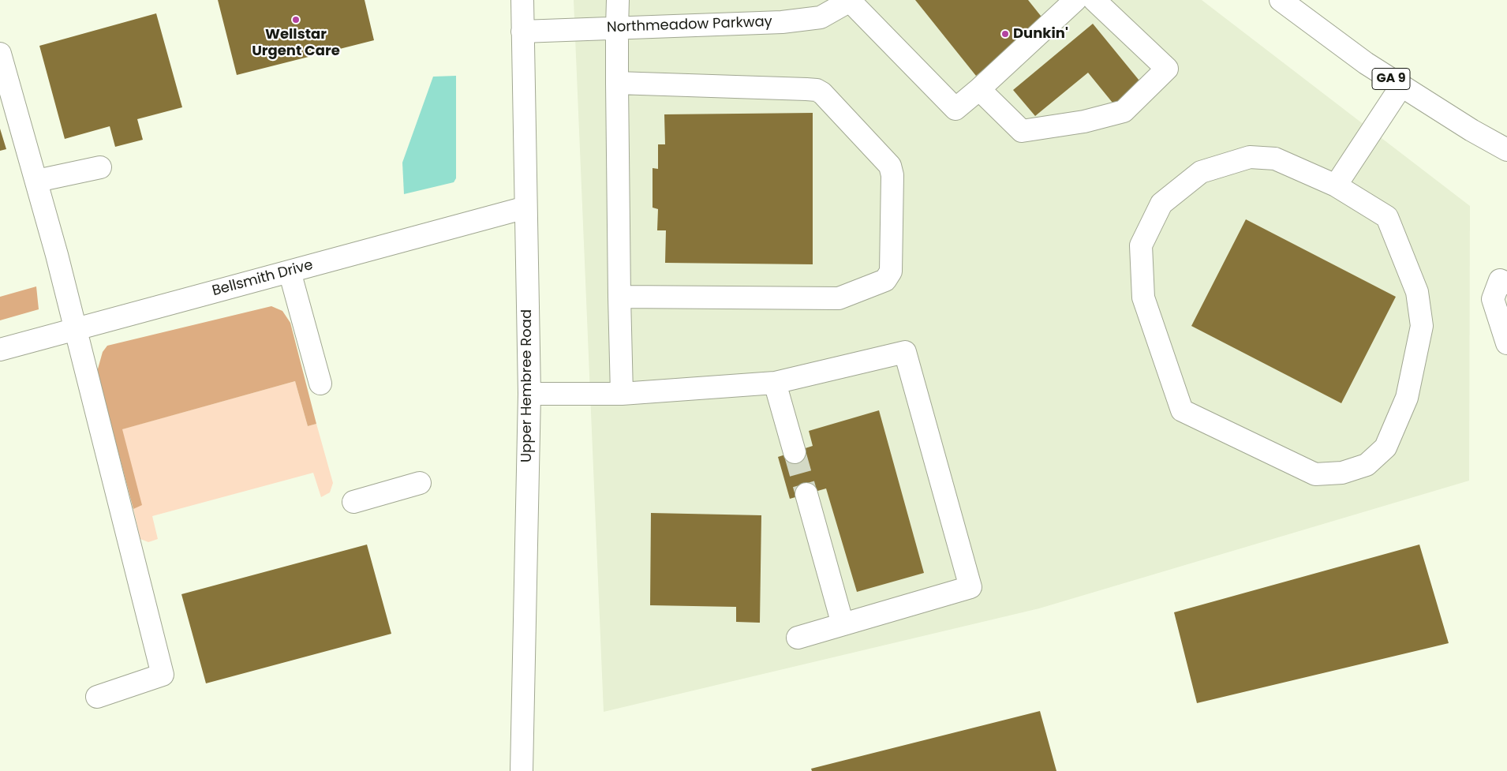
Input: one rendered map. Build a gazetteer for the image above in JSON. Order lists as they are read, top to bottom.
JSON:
{
  "streets": {
    "main road": [
      "Northmeadow Parkway",
      "GA 9",
      "Bellsmith Drive",
      "Upper Hembree Road"
    ]
  },
  "crossings": [
    ["Northmeadow Parkway", "Upper Hembree Road"],
    ["Bellsmith Drive", "Upper Hembree Road"]
  ],
  "places": ["Wellstar Urgent Care", "Dunkin'"]
}
